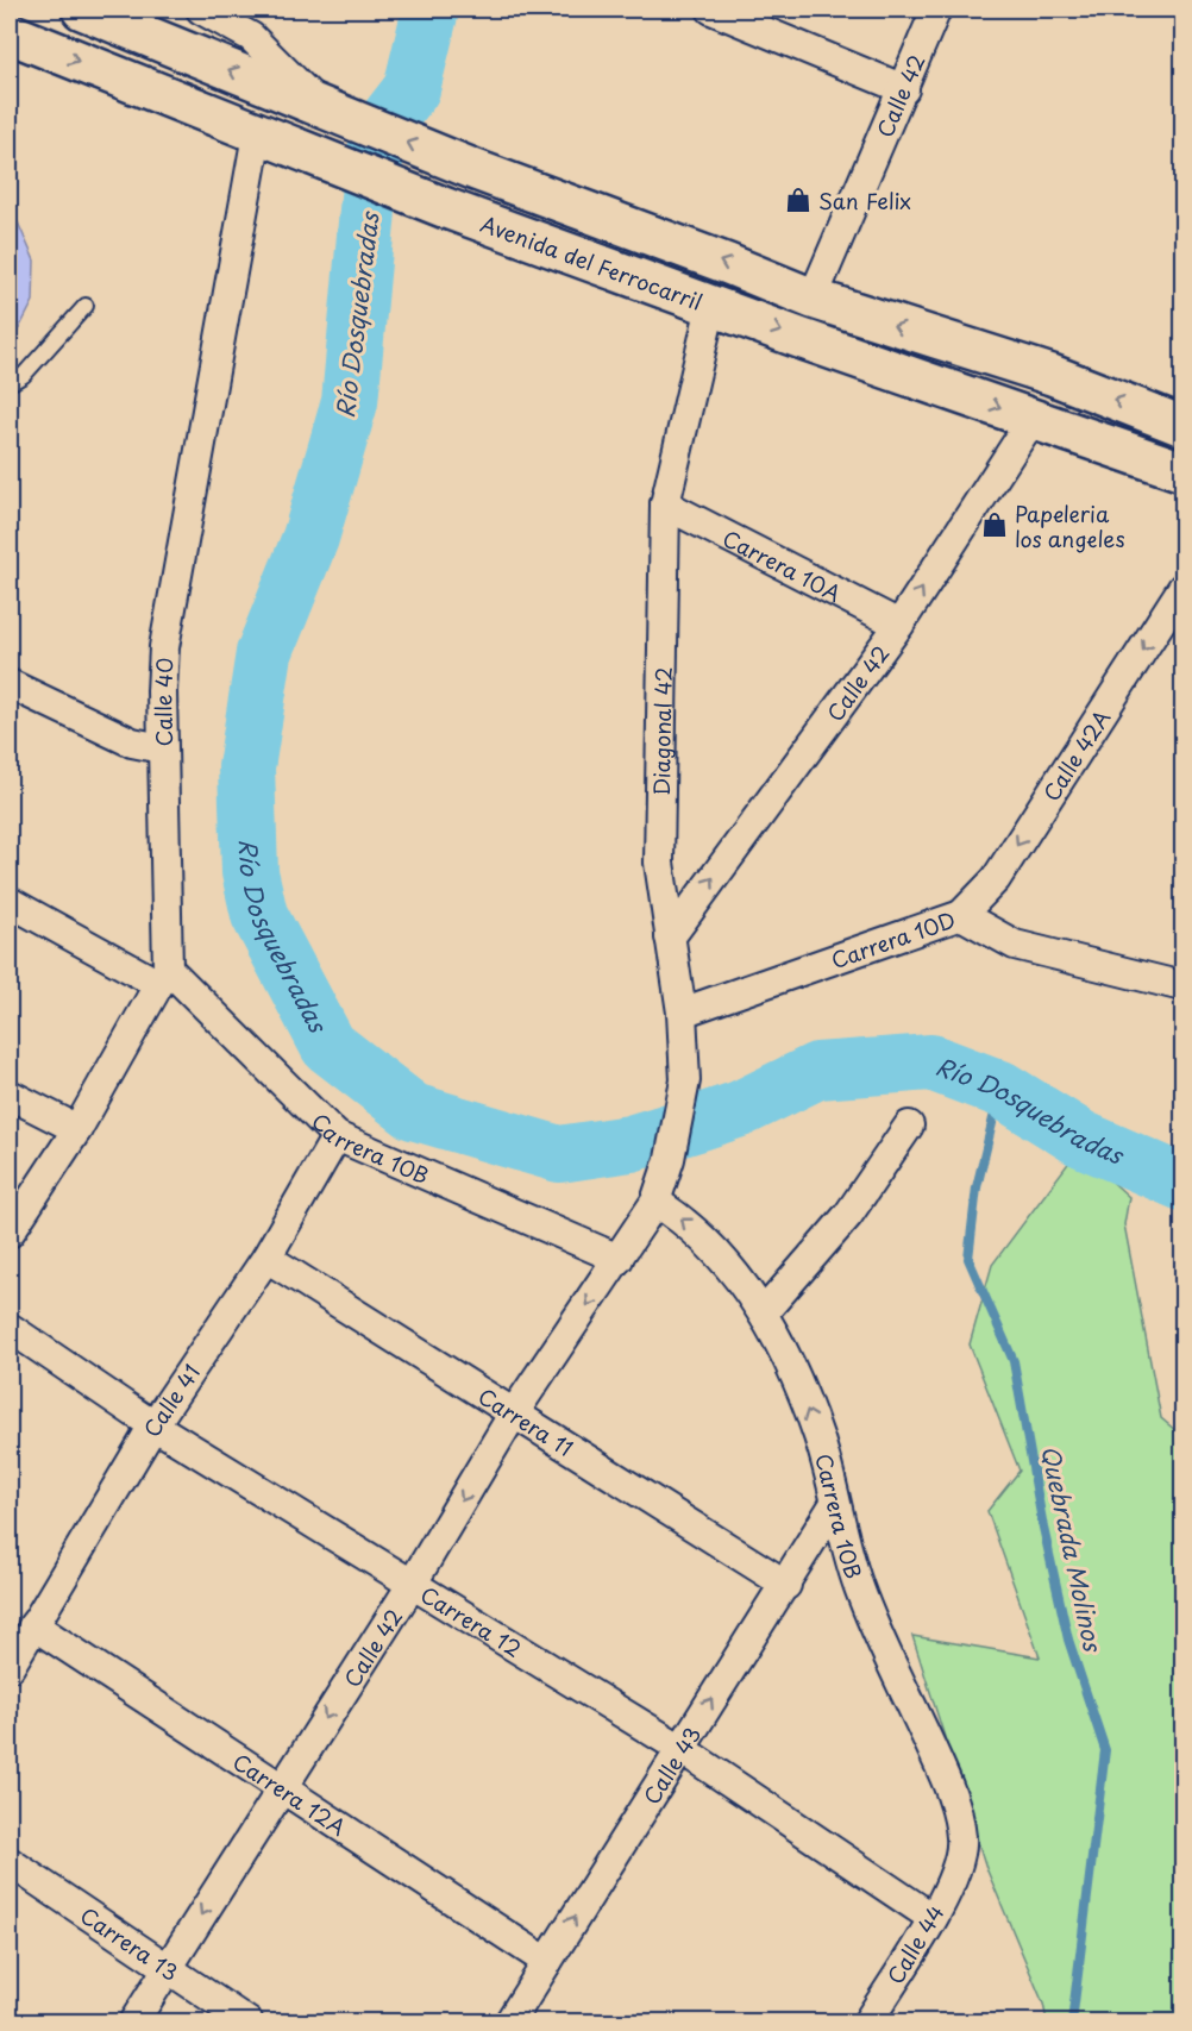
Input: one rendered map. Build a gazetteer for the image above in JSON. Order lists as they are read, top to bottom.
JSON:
{
  "streets": {
    "main road": ["Avenida del Ferrocarril"],
    "street": [
      "Calle 42",
      "Carrera 10A",
      "Calle 40",
      "Diagonal 42",
      "Calle 42A",
      "Carrera 10D",
      "Carrera 10B",
      "Calle 41",
      "Carrera 11",
      "Carrera 12",
      "Calle 43",
      "Carrera 12A",
      "Carrera 13",
      "Calle 44"
    ]
  },
  "crossings": [
    ["Calle 42", "Avenida del Ferrocarril"],
    ["Calle 42", "Carrera 10A"],
    ["Calle 42", "Diagonal 42"],
    ["Calle 42", "Carrera 10B"],
    ["Calle 42", "Carrera 11"],
    ["Calle 42", "Carrera 12"],
    ["Calle 42", "Carrera 12A"],
    ["Calle 42", "Carrera 13"],
    ["Avenida del Ferrocarril", "Calle 40"],
    ["Avenida del Ferrocarril", "Diagonal 42"],
    ["Carrera 10A", "Diagonal 42"],
    ["Calle 40", "Carrera 10B"],
    ["Diagonal 42", "Carrera 10D"],
    ["Calle 42A", "Carrera 10D"],
    ["Carrera 10B", "Calle 41"],
    ["Carrera 10B", "Calle 43"],
    ["Carrera 10B", "Calle 44"],
    ["Calle 41", "Carrera 11"],
    ["Calle 41", "Carrera 12"],
    ["Calle 41", "Carrera 12A"],
    ["Carrera 11", "Calle 43"],
    ["Carrera 12", "Calle 43"],
    ["Carrera 12", "Calle 44"],
    ["Calle 43", "Carrera 12A"]
  ],
  "one_way": ["Calle 42A", "Calle 43"],
  "water": ["Río Dosquebradas", "Quebrada Molinos"],
  "places": {
    "shop": ["San Felix", "Papeleria los angeles"]
  }
}
